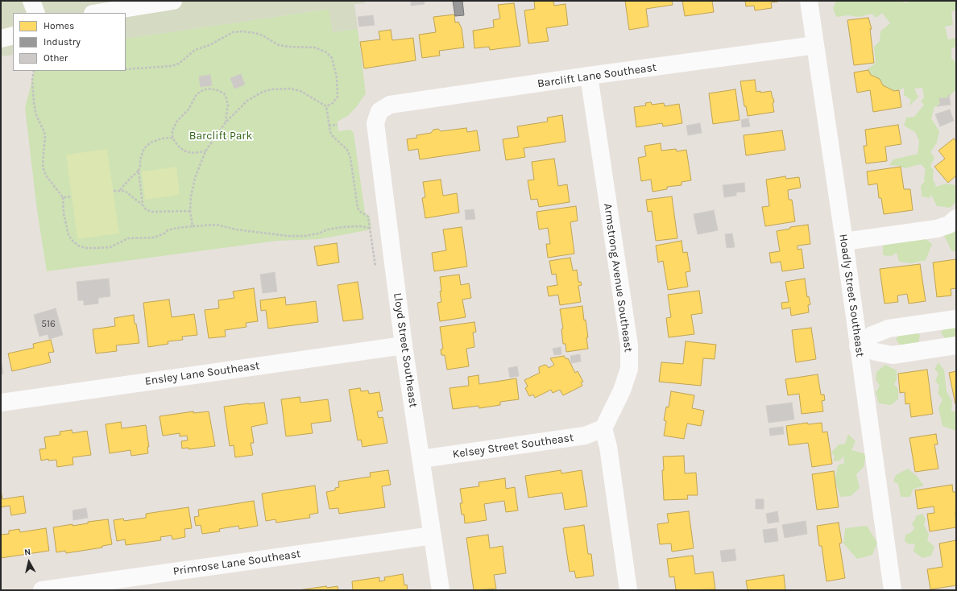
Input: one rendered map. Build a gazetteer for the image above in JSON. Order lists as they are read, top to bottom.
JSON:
{
  "streets": {
    "street": [
      "Barclift Lane Southeast",
      "Armstrong Avenue Southeast",
      "Hoadly Street Southeast",
      "Lloyd Street Southeast",
      "Ensley Lane Southeast",
      "Kelsey Street Southeast",
      "Primrose Lane Southeast"
    ]
  },
  "crossings": [
    ["Barclift Lane Southeast", "Armstrong Avenue Southeast"],
    ["Barclift Lane Southeast", "Hoadly Street Southeast"],
    ["Barclift Lane Southeast", "Lloyd Street Southeast"],
    ["Armstrong Avenue Southeast", "Kelsey Street Southeast"],
    ["Lloyd Street Southeast", "Ensley Lane Southeast"],
    ["Lloyd Street Southeast", "Kelsey Street Southeast"],
    ["Lloyd Street Southeast", "Primrose Lane Southeast"]
  ],
  "parks": ["Barclift Park"],
  "house_numbers": ["516"],
  "legend": ["Homes", "Industry", "Other"],
  "north": "top"
}
